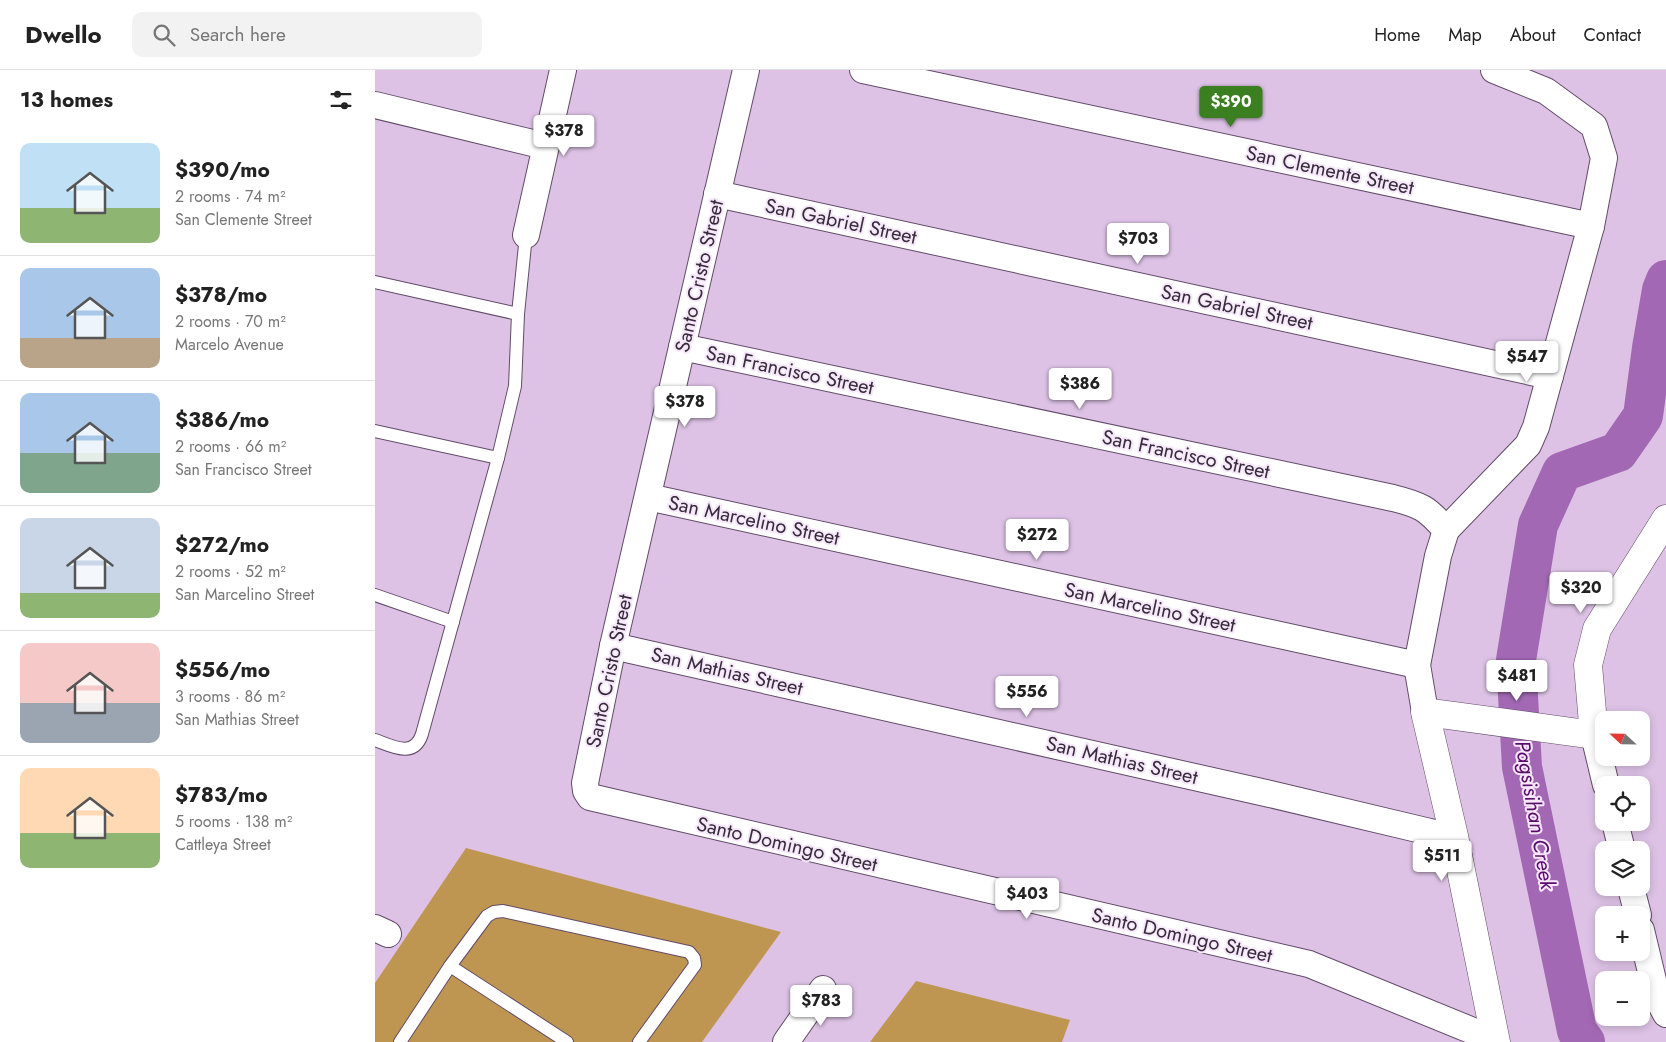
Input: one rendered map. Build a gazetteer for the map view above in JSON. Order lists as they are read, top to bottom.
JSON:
{
  "streets": {
    "street": [
      "San Clemente Street",
      "San Gabriel Street",
      "Santo Cristo Street",
      "San Francisco Street",
      "San Marcelino Street",
      "San Mathias Street",
      "Santo Domingo Street"
    ]
  },
  "crossings": [
    ["San Gabriel Street", "Santo Cristo Street"],
    ["Santo Cristo Street", "San Francisco Street"],
    ["Santo Cristo Street", "San Marcelino Street"],
    ["Santo Cristo Street", "San Mathias Street"],
    ["Santo Cristo Street", "Santo Domingo Street"]
  ],
  "water": ["Pagsisihan Creek"],
  "north": "left",
  "page": {
    "header": "Dwello",
    "search": "Search here",
    "nav": [
      "Home",
      "Map",
      "About",
      "Contact"
    ],
    "heading": "13 homes",
    "price": [
      "$390",
      "$378",
      "$703",
      "$547",
      "$386",
      "$378",
      "$272",
      "$320",
      "$481",
      "$556",
      "$511",
      "$403",
      "$783"
    ],
    "list": [
      {
        "name": "$390/mo",
        "note": "2 rooms · 74 m² · San Clemente Street"
      },
      {
        "name": "$378/mo",
        "note": "2 rooms · 70 m² · Marcelo Avenue"
      },
      {
        "name": "$386/mo",
        "note": "2 rooms · 66 m² · San Francisco Street"
      },
      {
        "name": "$272/mo",
        "note": "2 rooms · 52 m² · San Marcelino Street"
      },
      {
        "name": "$556/mo",
        "note": "3 rooms · 86 m² · San Mathias Street"
      },
      {
        "name": "$783/mo",
        "note": "5 rooms · 138 m² · Cattleya Street"
      }
    ],
    "map_buttons": ["+", "−"]
  }
}
